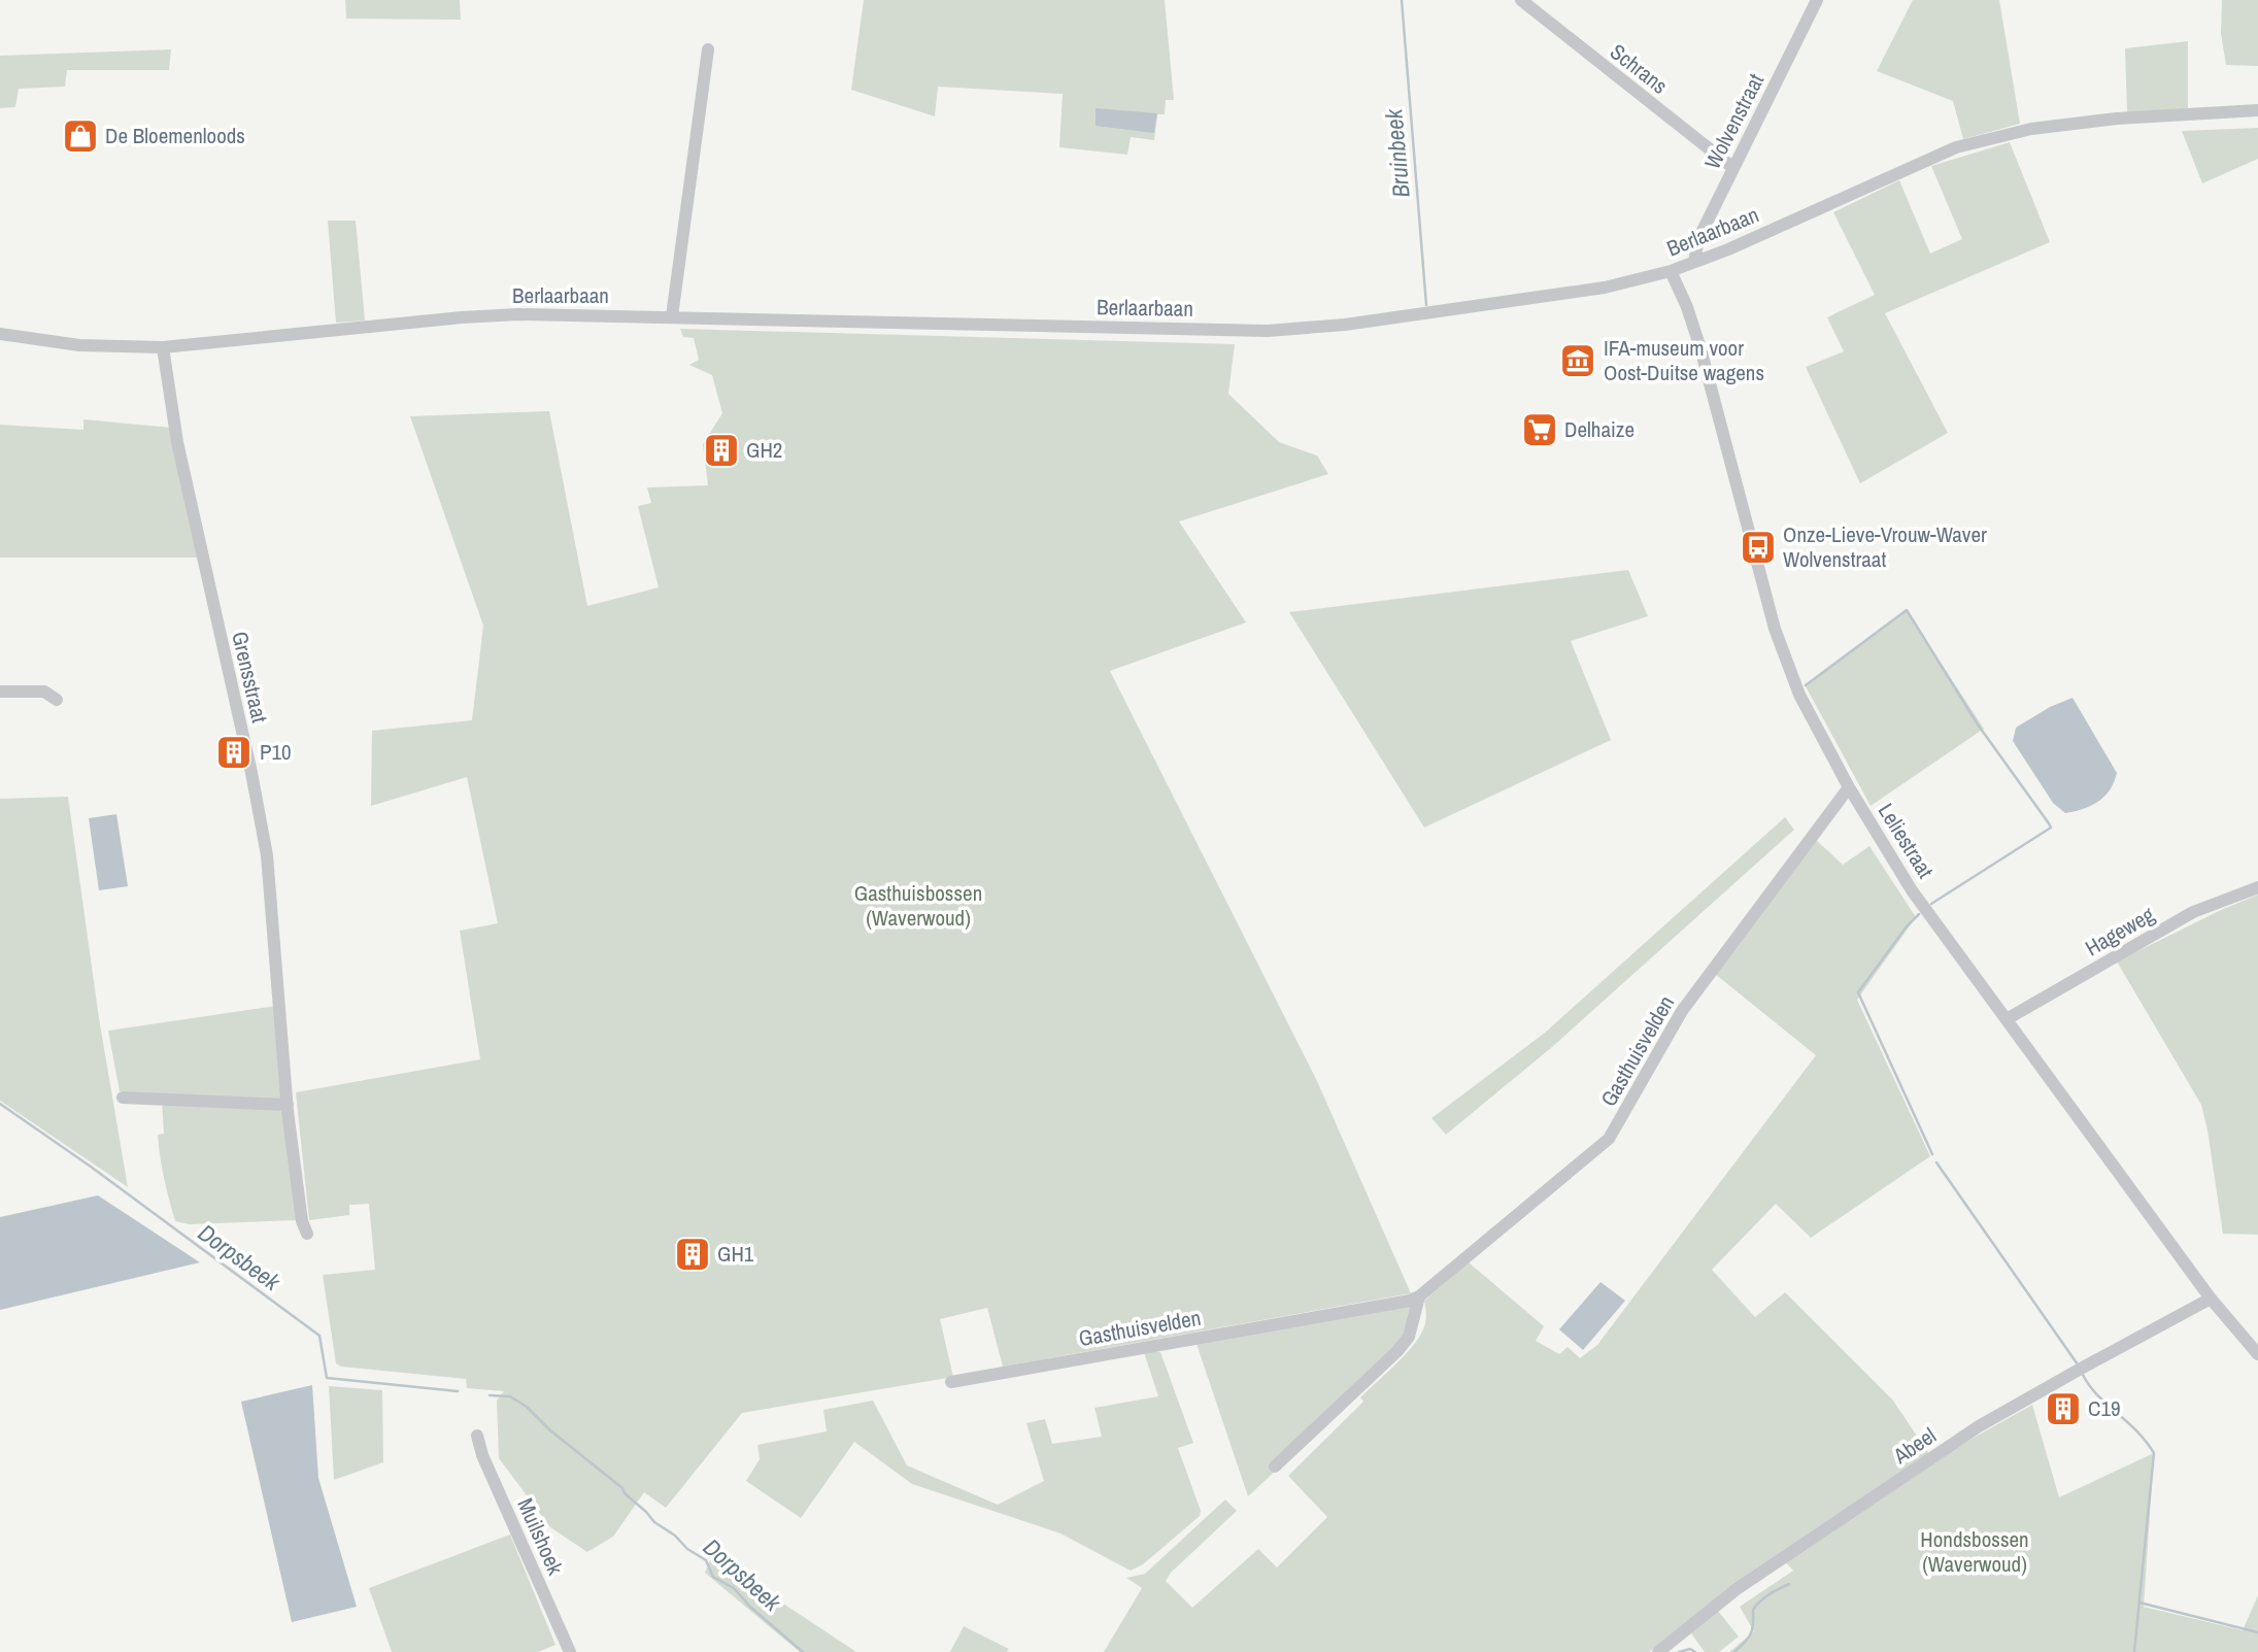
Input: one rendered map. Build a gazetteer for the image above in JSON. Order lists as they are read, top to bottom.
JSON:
{
  "streets": {
    "street": [
      "Schrans",
      "Wolvenstraat",
      "Berlaarbaan",
      "Grensstraat",
      "Leliestraat",
      "Hageweg",
      "Gasthuisvelden",
      "Abeel",
      "Muilshoek"
    ]
  },
  "crossings": [
    ["Schrans", "Wolvenstraat"],
    ["Wolvenstraat", "Berlaarbaan"],
    ["Berlaarbaan", "Grensstraat"],
    ["Berlaarbaan", "Leliestraat"],
    ["Leliestraat", "Hageweg"],
    ["Leliestraat", "Gasthuisvelden"],
    ["Leliestraat", "Abeel"]
  ],
  "water": ["Bruinbeek", "Dorpsbeek"],
  "parks": ["Gasthuisbossen (Waverwoud)", "Hondsbossen (Waverwoud)"],
  "places": {
    "shop": ["De Bloemenloods"],
    "museum": ["IFA-museum voor Oost-Duitse wagens"],
    "supermarket": ["Delhaize"],
    "building": [
      "GH2",
      "P10",
      "GH1",
      "C19"
    ],
    "bus stop": ["Onze-Lieve-Vrouw-Waver Wolvenstraat"]
  }
}
